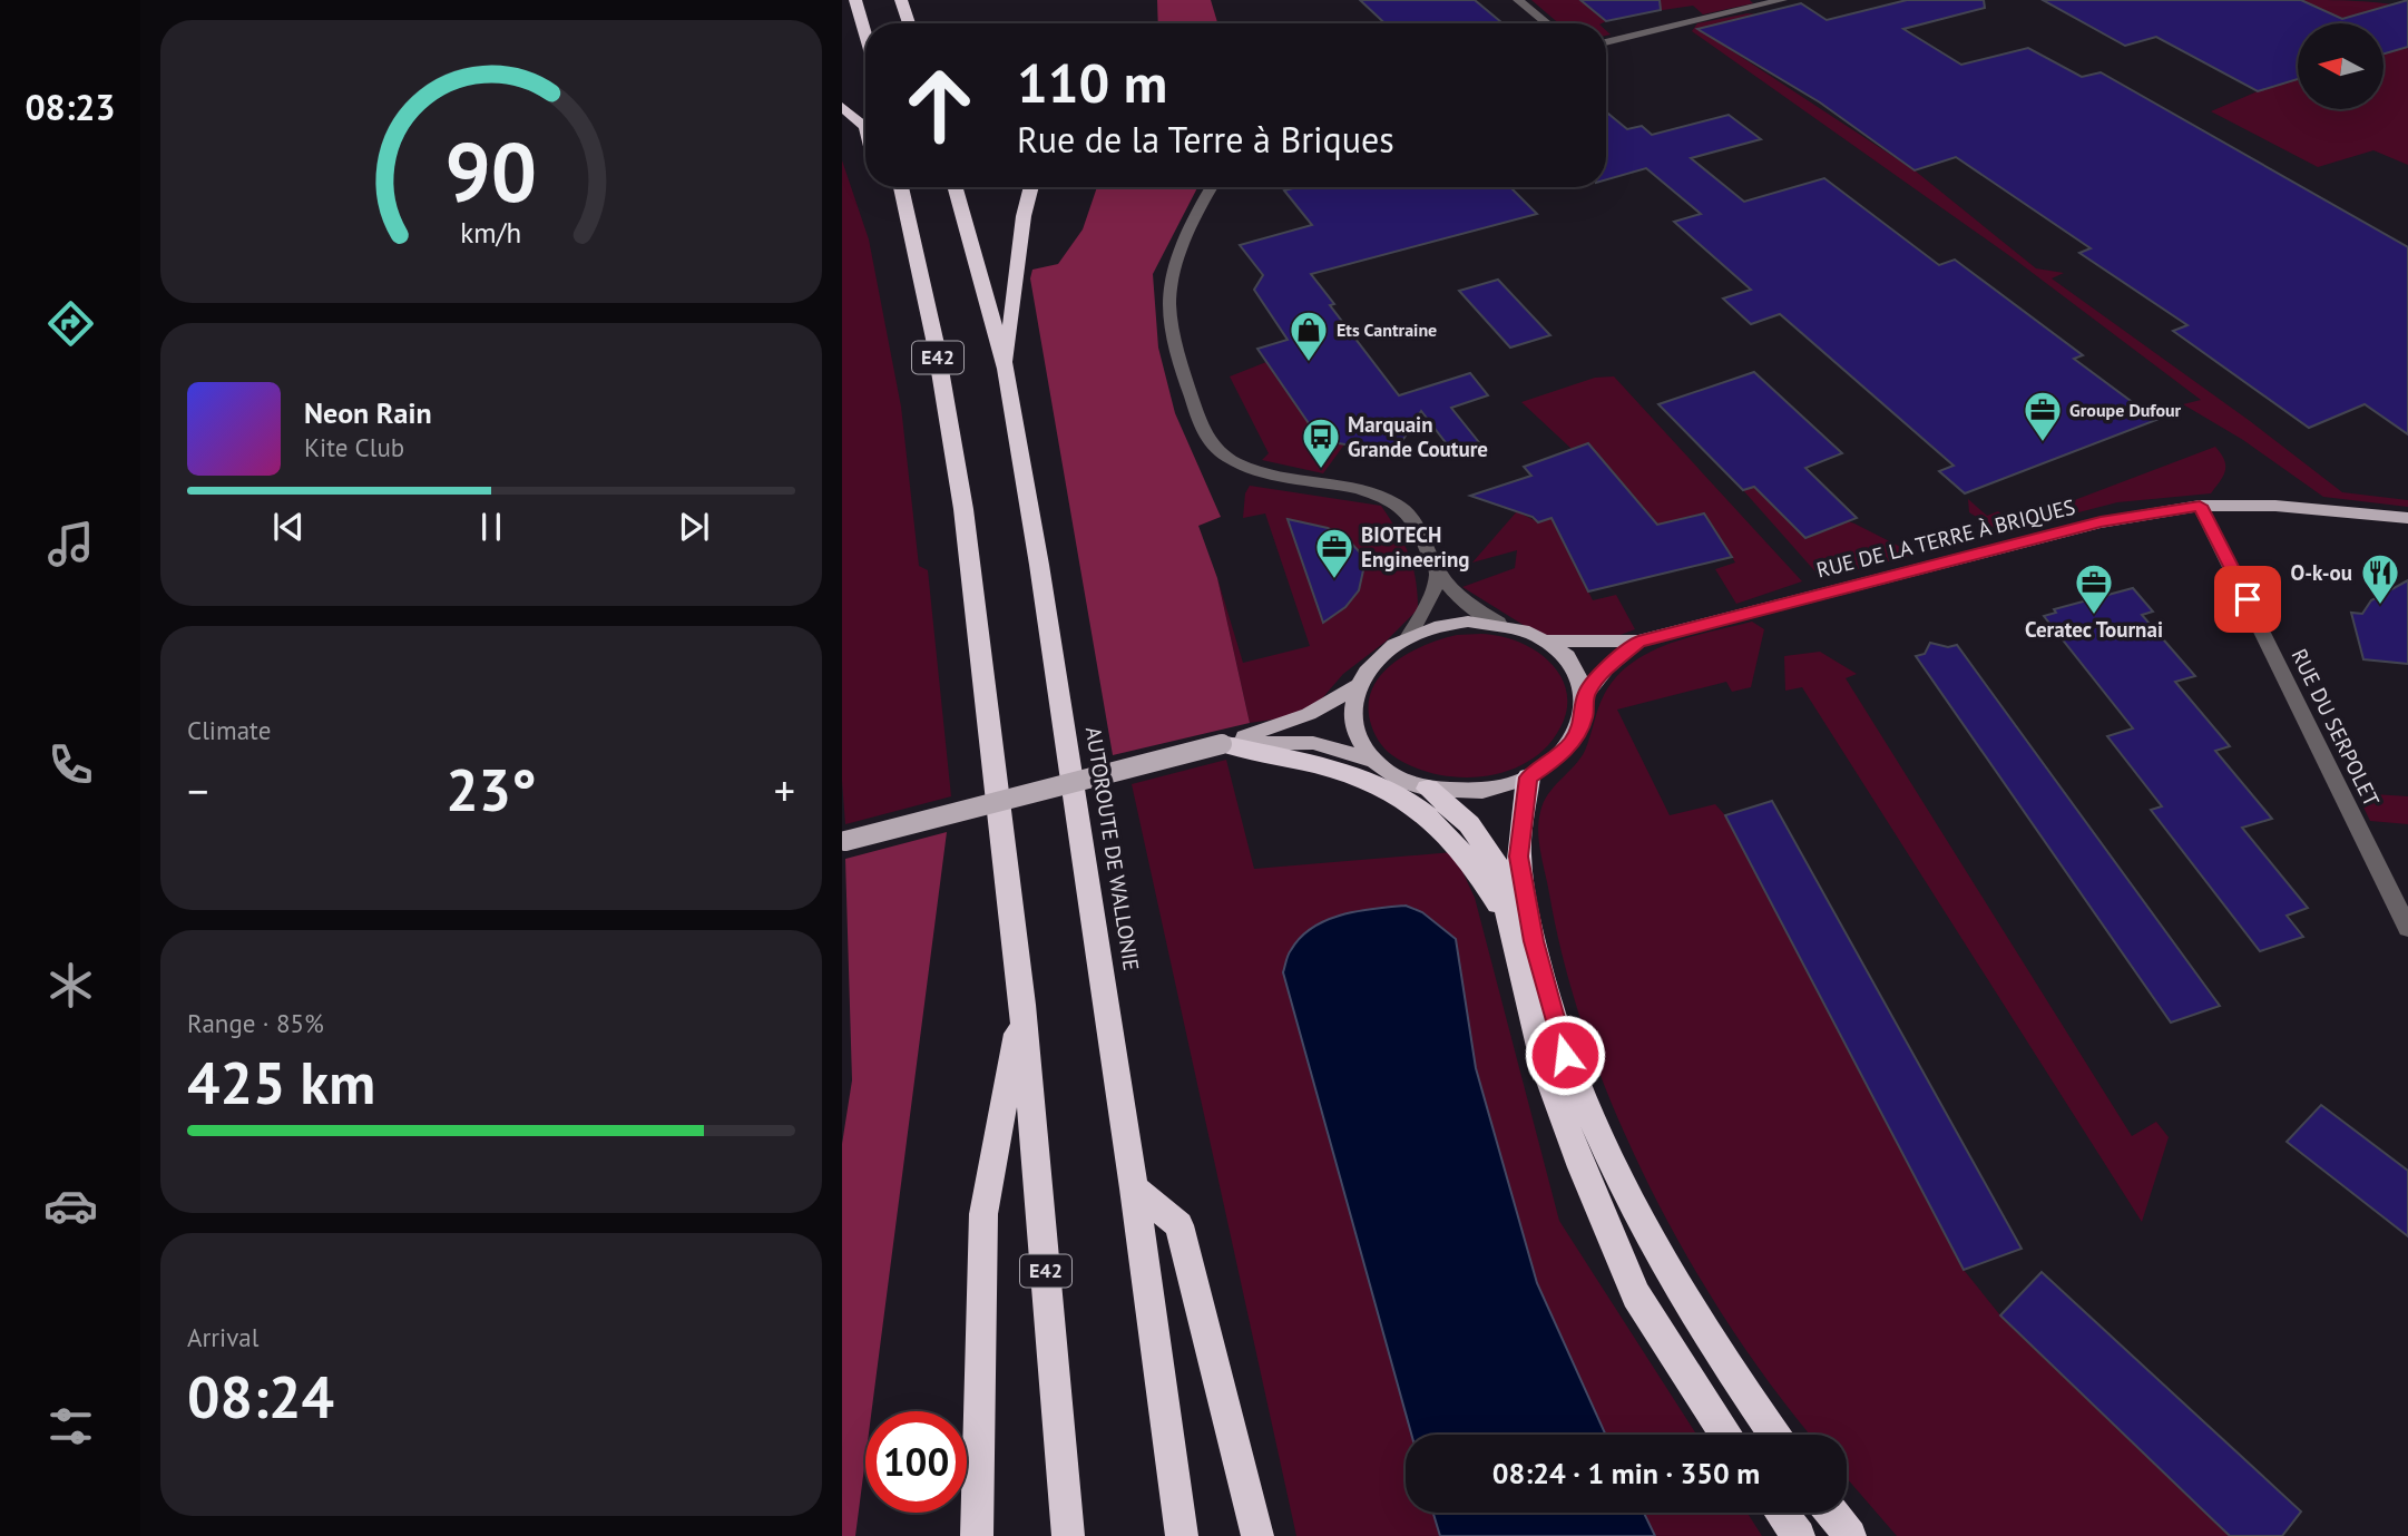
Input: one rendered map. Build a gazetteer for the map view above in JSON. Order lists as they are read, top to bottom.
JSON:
{
  "streets": {
    "highway": ["E42", "AUTOROUTE DE WALLONIE"],
    "main road": ["RUE DE LA TERRE À BRIQUES"],
    "street": ["RUE DU SERPOLET"]
  },
  "crossings": [
    ["RUE DE LA TERRE À BRIQUES", "RUE DU SERPOLET"]
  ],
  "places": {
    "shop": ["Ets Cantraine"],
    "office": ["Groupe Dufour", "BIOTECH Engineering", "Ceratec Tournai"],
    "bus stop": ["Marquain Grande Couture"],
    "restaurant": ["O-k-ou"]
  },
  "north": "left",
  "page": {
    "tabs": "08:23",
    "turn": ["110 m", "Rue de la Terre à Briques"],
    "song": ["Neon Rain", "Kite Club"],
    "tile": [
      "Climate",
      ["Range · 85%", "425 km"],
      ["Arrival", "08:24"]
    ],
    "heat": ["−", "23°", "+"],
    "limit": "100",
    "trip": "08:24 · 1 min · 350 m",
    "gauge": ["90", "km/h"]
  }
}
